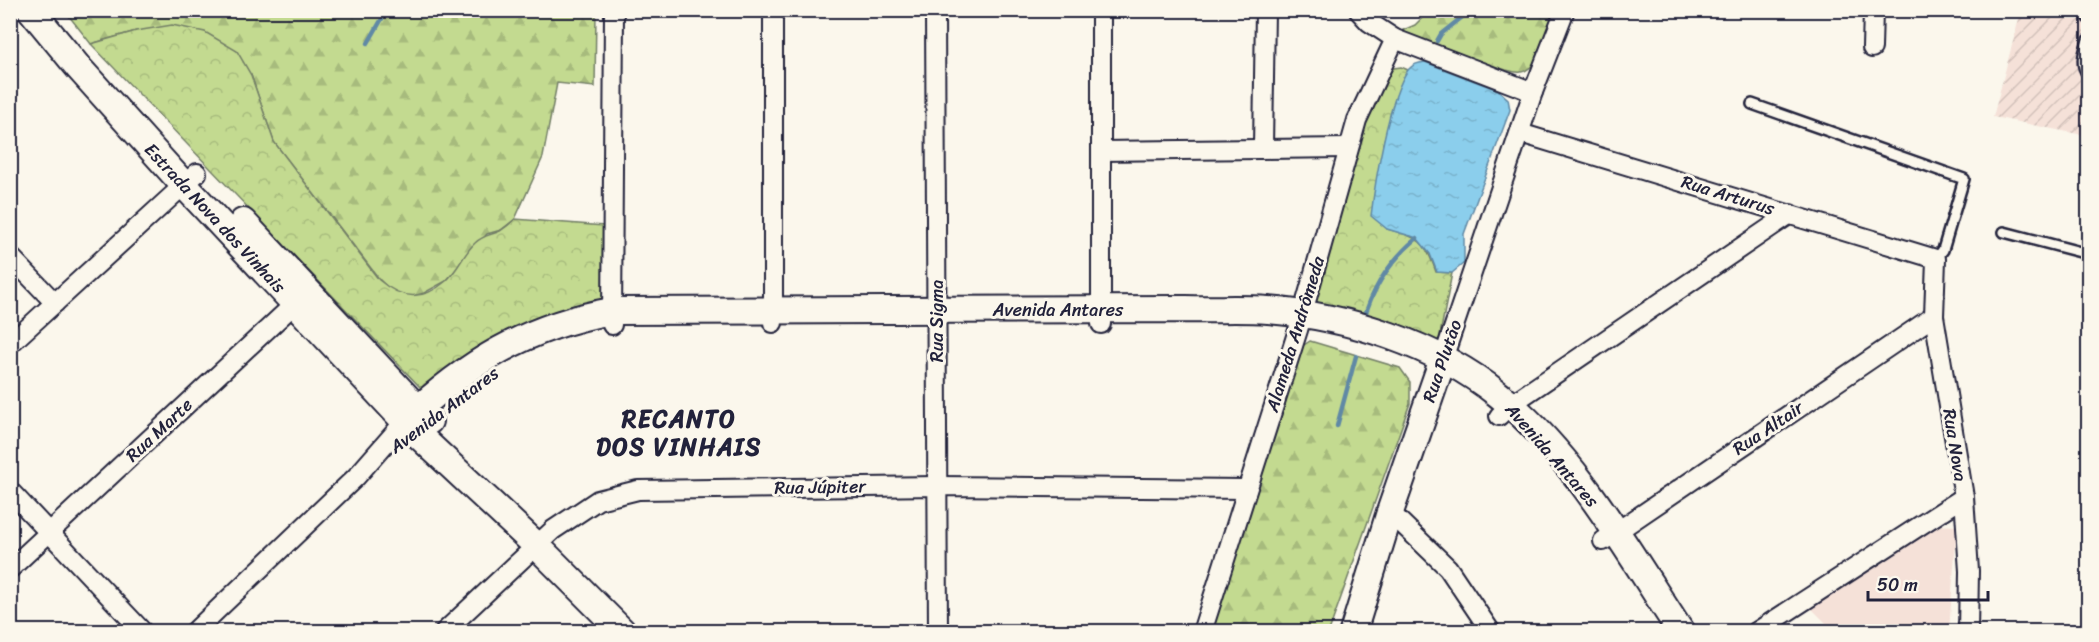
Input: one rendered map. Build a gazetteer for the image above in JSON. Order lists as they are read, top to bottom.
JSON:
{
  "streets": {
    "main road": ["Estrada Nova dos Vinhais", "Avenida Antares", "Rua Plutão"],
    "street": [
      "Rua Arturus",
      "Rua Sigma",
      "Alameda Andrômeda",
      "Rua Altair",
      "Rua Marte",
      "Rua Nova",
      "Rua Júpiter"
    ]
  },
  "crossings": [
    ["Rua Arturus", "Rua Plutão"],
    ["Rua Arturus", "Rua Nova"],
    ["Estrada Nova dos Vinhais", "Avenida Antares"],
    ["Estrada Nova dos Vinhais", "Rua Marte"],
    ["Estrada Nova dos Vinhais", "Rua Júpiter"],
    ["Avenida Antares", "Rua Sigma"],
    ["Avenida Antares", "Alameda Andrômeda"],
    ["Avenida Antares", "Rua Plutão"],
    ["Avenida Antares", "Rua Altair"],
    ["Rua Sigma", "Rua Júpiter"],
    ["Alameda Andrômeda", "Rua Júpiter"],
    ["Rua Altair", "Rua Nova"]
  ],
  "districts": ["RECANTO DOS VINHAIS"],
  "scale_bar": "50 m"
}
